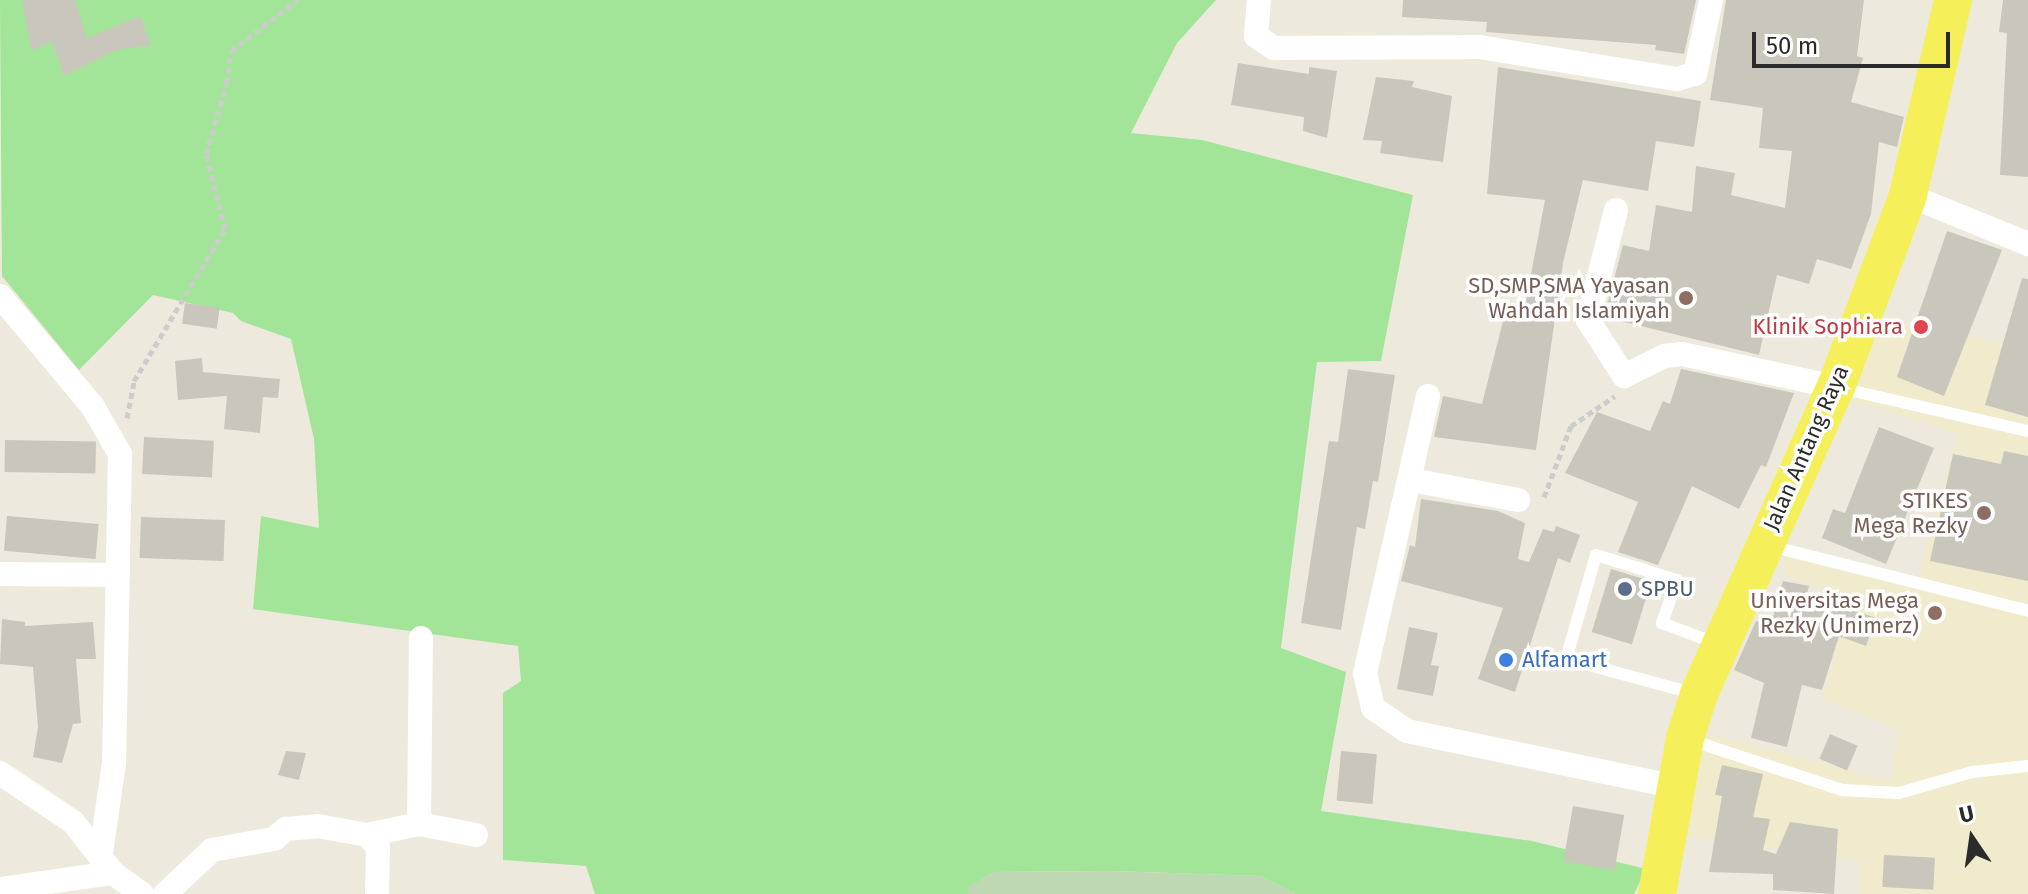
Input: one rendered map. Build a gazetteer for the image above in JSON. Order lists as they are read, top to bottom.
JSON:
{
  "streets": {
    "main road": ["Jalan Antang Raya"]
  },
  "places": [
    "SD,SMP,SMA Yayasan Wahdah Islamiyah",
    "Klinik Sophiara",
    "STIKES Mega Rezky",
    "SPBU",
    "Universitas Mega Rezky (Unimerz)",
    "Alfamart"
  ],
  "scale_bar": "50 m",
  "north": "top"
}
